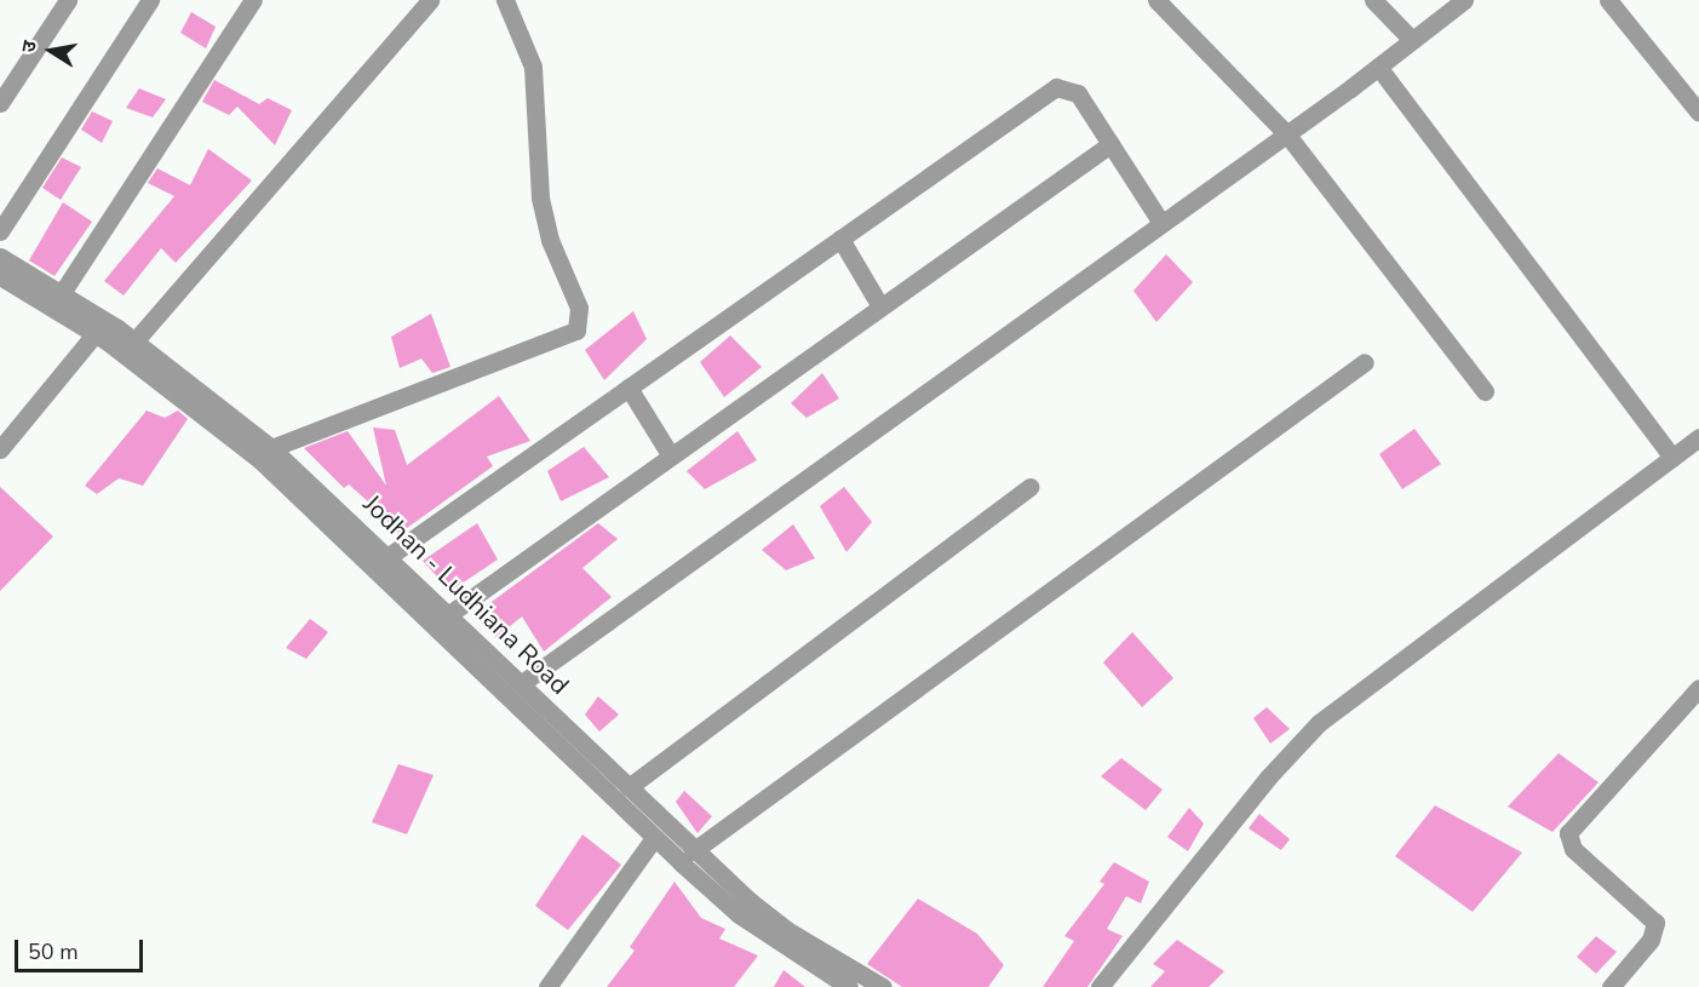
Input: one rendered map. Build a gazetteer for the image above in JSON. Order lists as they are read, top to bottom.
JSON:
{
  "streets": {
    "street": ["Jodhan - Ludhiana Road"]
  },
  "scale_bar": "50 m",
  "north": "left"
}
